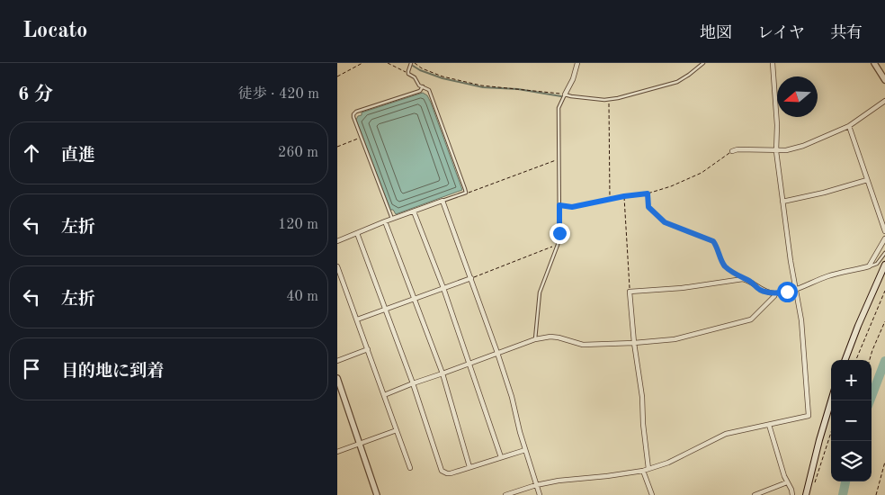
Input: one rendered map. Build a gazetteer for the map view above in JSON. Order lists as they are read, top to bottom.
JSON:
{
  "north": "left",
  "page": {
    "header": "Locato",
    "nav": ["地図", "レイヤ", "共有"],
    "heading": ["6 分", "徒歩 · 420 m"],
    "list": [
      ["直進", "260 m"],
      ["左折", "120 m"],
      ["左折", "40 m"],
      "目的地に到着"
    ],
    "map_buttons": ["+", "−"]
  }
}
